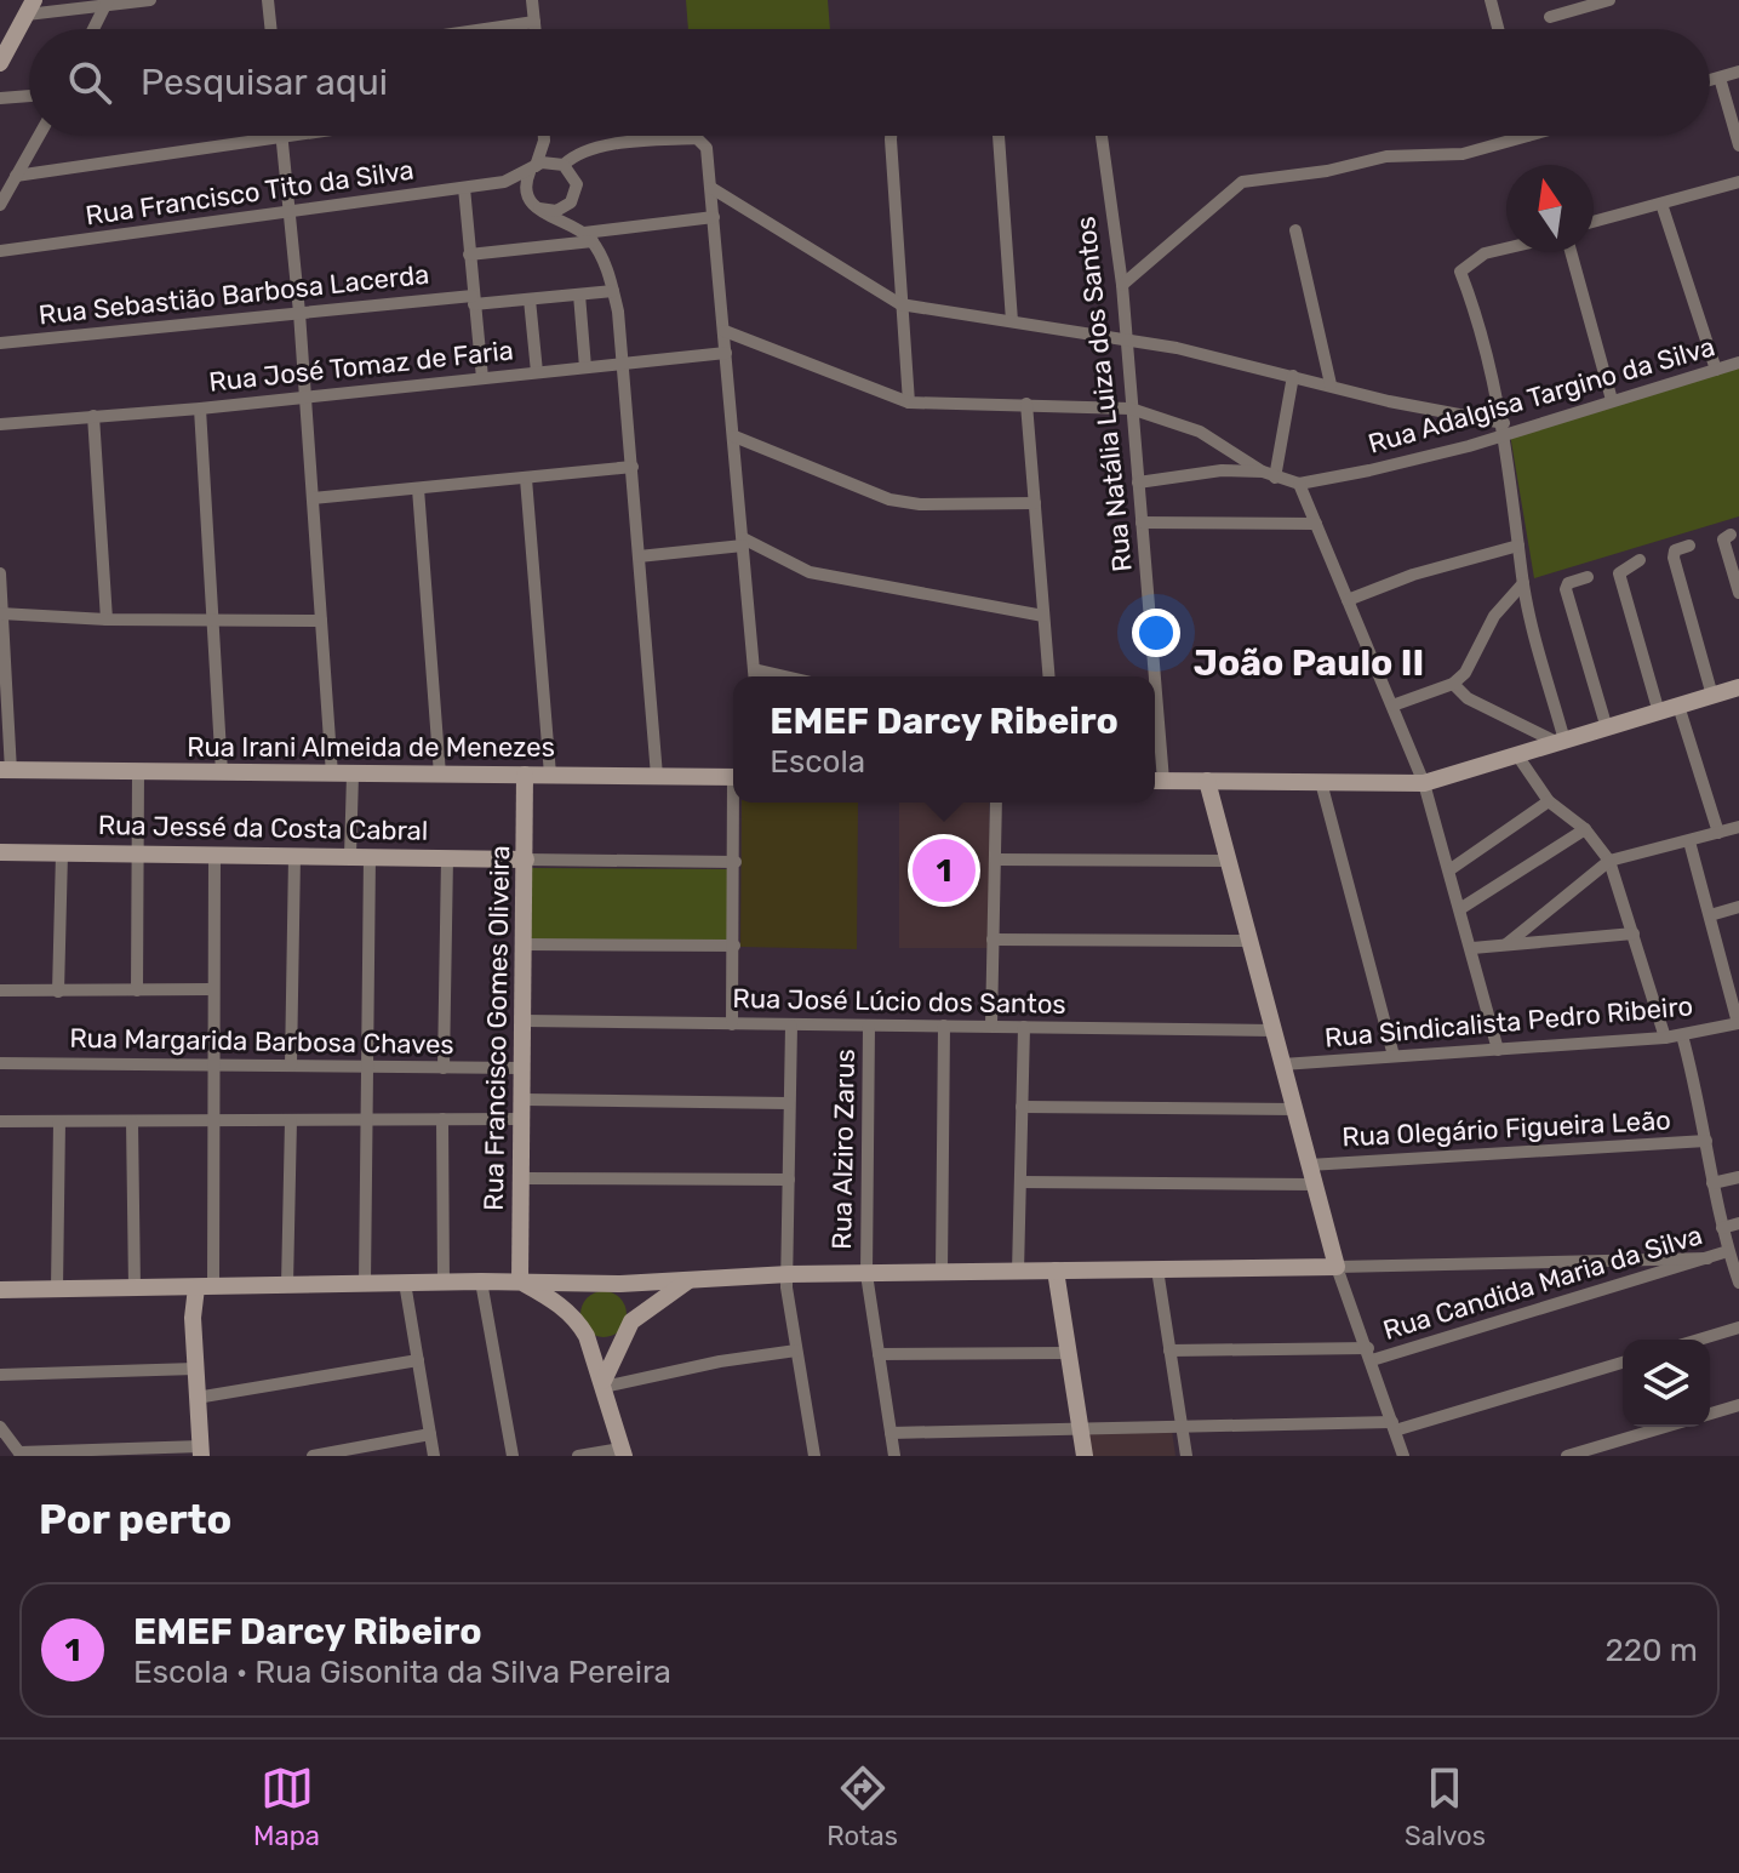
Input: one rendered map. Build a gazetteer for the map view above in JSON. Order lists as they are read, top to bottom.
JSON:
{
  "streets": {
    "street": [
      "Rua Francisco Tito da Silva",
      "Rua Sebastião Barbosa Lacerda",
      "Rua José Tomaz de Faria",
      "Rua Natália Luiza dos Santos",
      "Rua Adalgisa Targino da Silva",
      "Rua Irani Almeida de Menezes",
      "Rua Jessé da Costa Cabral",
      "Rua José Lúcio dos Santos",
      "Rua Sindicalista Pedro Ribeiro",
      "Rua Francisco Gomes Oliveira",
      "Rua Margarida Barbosa Chaves",
      "Rua Olegário Figueira Leão",
      "Rua Alziro Zarus",
      "Rua Candida Maria da Silva"
    ]
  },
  "crossings": [
    ["Rua Irani Almeida de Menezes", "Rua Francisco Gomes Oliveira"],
    ["Rua Jessé da Costa Cabral", "Rua Francisco Gomes Oliveira"],
    ["Rua José Lúcio dos Santos", "Rua Francisco Gomes Oliveira"],
    ["Rua José Lúcio dos Santos", "Rua Alziro Zarus"],
    ["Rua Francisco Gomes Oliveira", "Rua Margarida Barbosa Chaves"]
  ],
  "districts": ["João Paulo II"],
  "north": "top",
  "page": {
    "search": "Pesquisar aqui",
    "popup": ["EMEF Darcy Ribeiro", "Escola"],
    "pins": "1",
    "heading": "Por perto",
    "list": [
      {
        "mark": "1",
        "name": "EMEF Darcy Ribeiro",
        "note": "Escola · Rua Gisonita da Silva Pereira",
        "value": "220 m"
      }
    ],
    "nav": ["Mapa", "Rotas", "Salvos"]
  }
}
